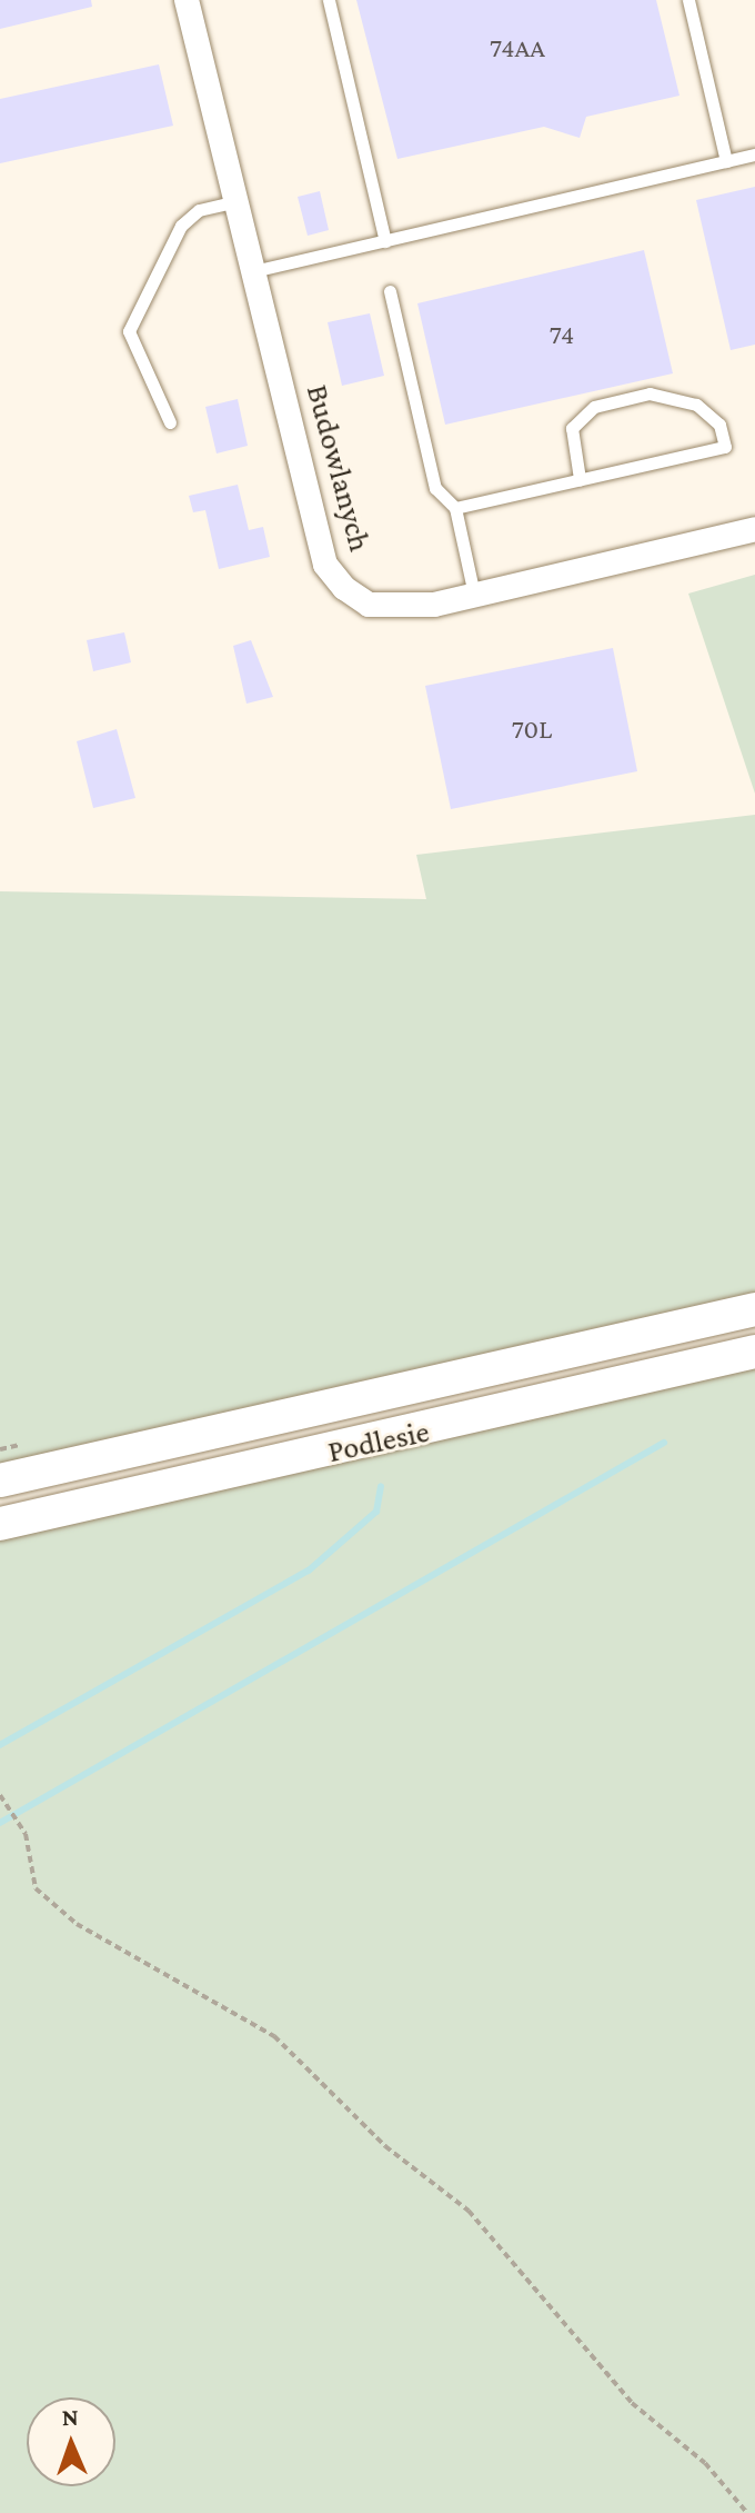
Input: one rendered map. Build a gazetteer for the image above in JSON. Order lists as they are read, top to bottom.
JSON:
{
  "streets": {
    "street": ["Budowlanych", "Podlesie"]
  },
  "house_numbers": ["74AA", "74", "70L"],
  "north": "top"
}
